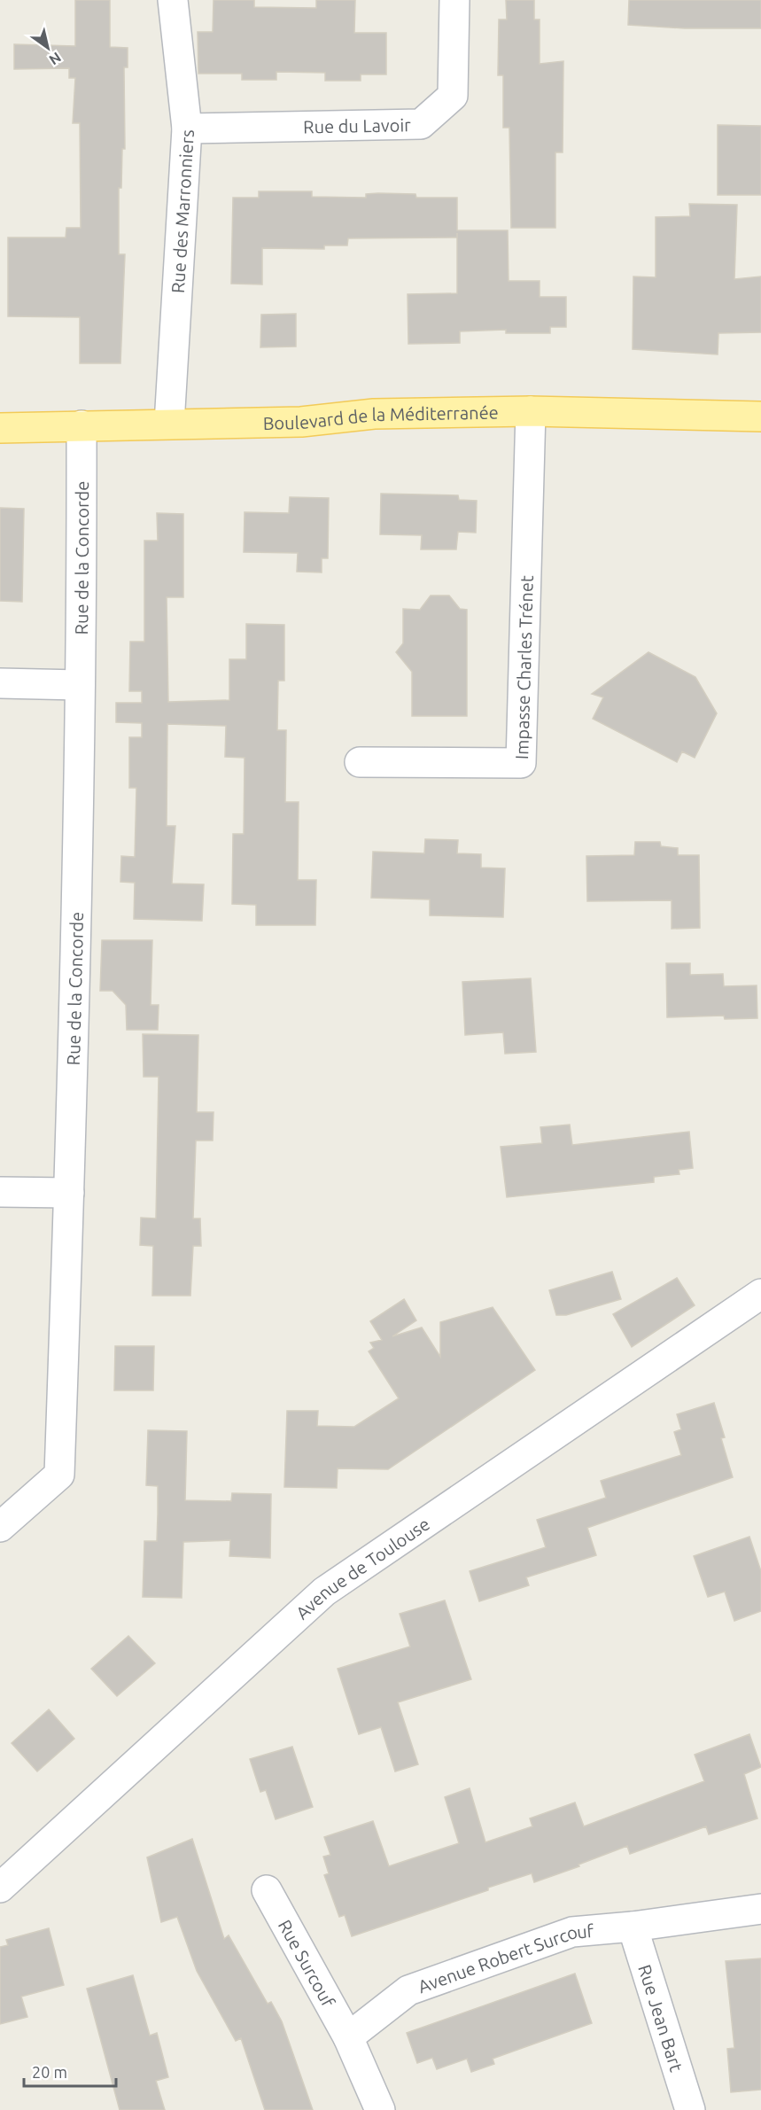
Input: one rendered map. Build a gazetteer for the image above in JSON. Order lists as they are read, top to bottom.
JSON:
{
  "streets": {
    "main road": ["Boulevard de la Méditerranée"],
    "street": [
      "Rue du Lavoir",
      "Rue des Marronniers",
      "Rue de la Concorde",
      "Impasse Charles Trénet",
      "Avenue de Toulouse",
      "Avenue Robert Surcouf",
      "Rue Surcouf",
      "Rue Jean Bart"
    ]
  },
  "crossings": [
    ["Rue du Lavoir", "Rue des Marronniers"],
    ["Rue des Marronniers", "Boulevard de la Méditerranée"],
    ["Boulevard de la Méditerranée", "Rue de la Concorde"],
    ["Boulevard de la Méditerranée", "Impasse Charles Trénet"],
    ["Avenue Robert Surcouf", "Rue Surcouf"],
    ["Avenue Robert Surcouf", "Rue Jean Bart"]
  ],
  "scale_bar": "20 m",
  "north": "bottom right"
}
